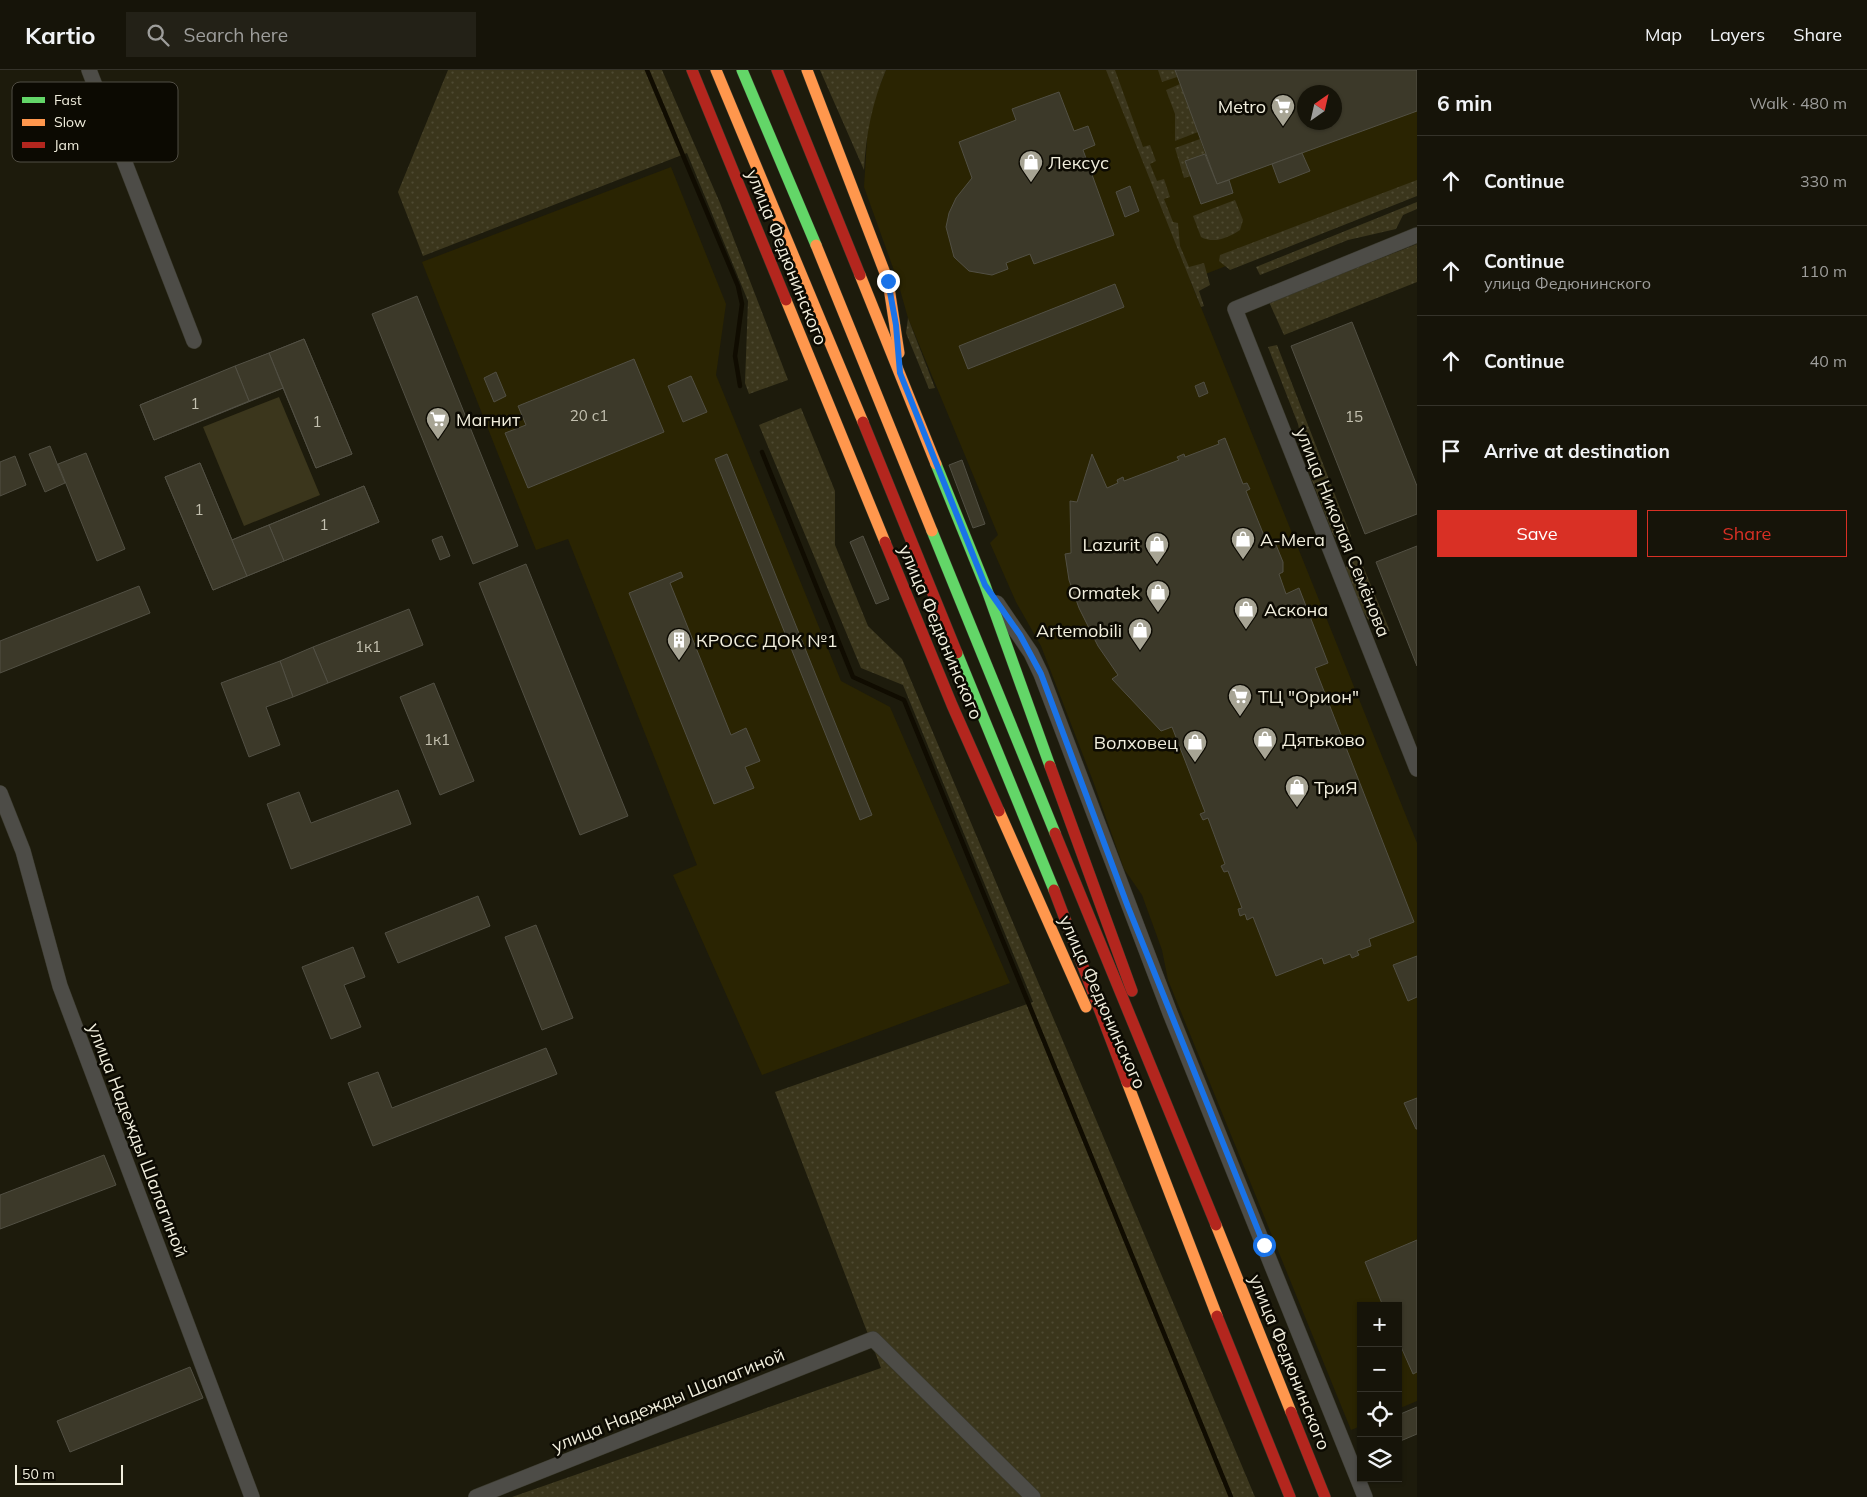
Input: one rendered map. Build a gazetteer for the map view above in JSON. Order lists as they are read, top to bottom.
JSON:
{
  "streets": {
    "main road": ["улица Федюнинского"],
    "street": ["улица Николая Семёнова", "улица Надежды Шалагиной"]
  },
  "places": {
    "supermarket": ["Metro", "Магнит", "ТЦ \"Орион\""],
    "shop": [
      "Лексус",
      "А-Мега",
      "Lazurit",
      "Ormatek",
      "Аскона",
      "Artemobili",
      "Дятьково",
      "Волховец",
      "ТриЯ"
    ],
    "building": ["КРОСС ДОК №1"]
  },
  "house_numbers": [
    "1",
    "20 с1",
    "15",
    "1",
    "1",
    "1",
    "1к1",
    "1к1"
  ],
  "legend": ["Fast", "Slow", "Jam"],
  "scale_bar": "50 m",
  "north": "top right",
  "page": {
    "header": "Kartio",
    "search": "Search here",
    "nav": ["Map", "Layers", "Share"],
    "heading": ["6 min", "Walk · 480 m"],
    "list": [
      ["Continue", "330 m"],
      ["Continue", "улица Федюнинского", "110 m"],
      ["Continue", "40 m"],
      "Arrive at destination"
    ],
    "buttons": ["Save", "Share"],
    "map_buttons": ["+", "−"],
    "scale": "50 m"
  }
}
